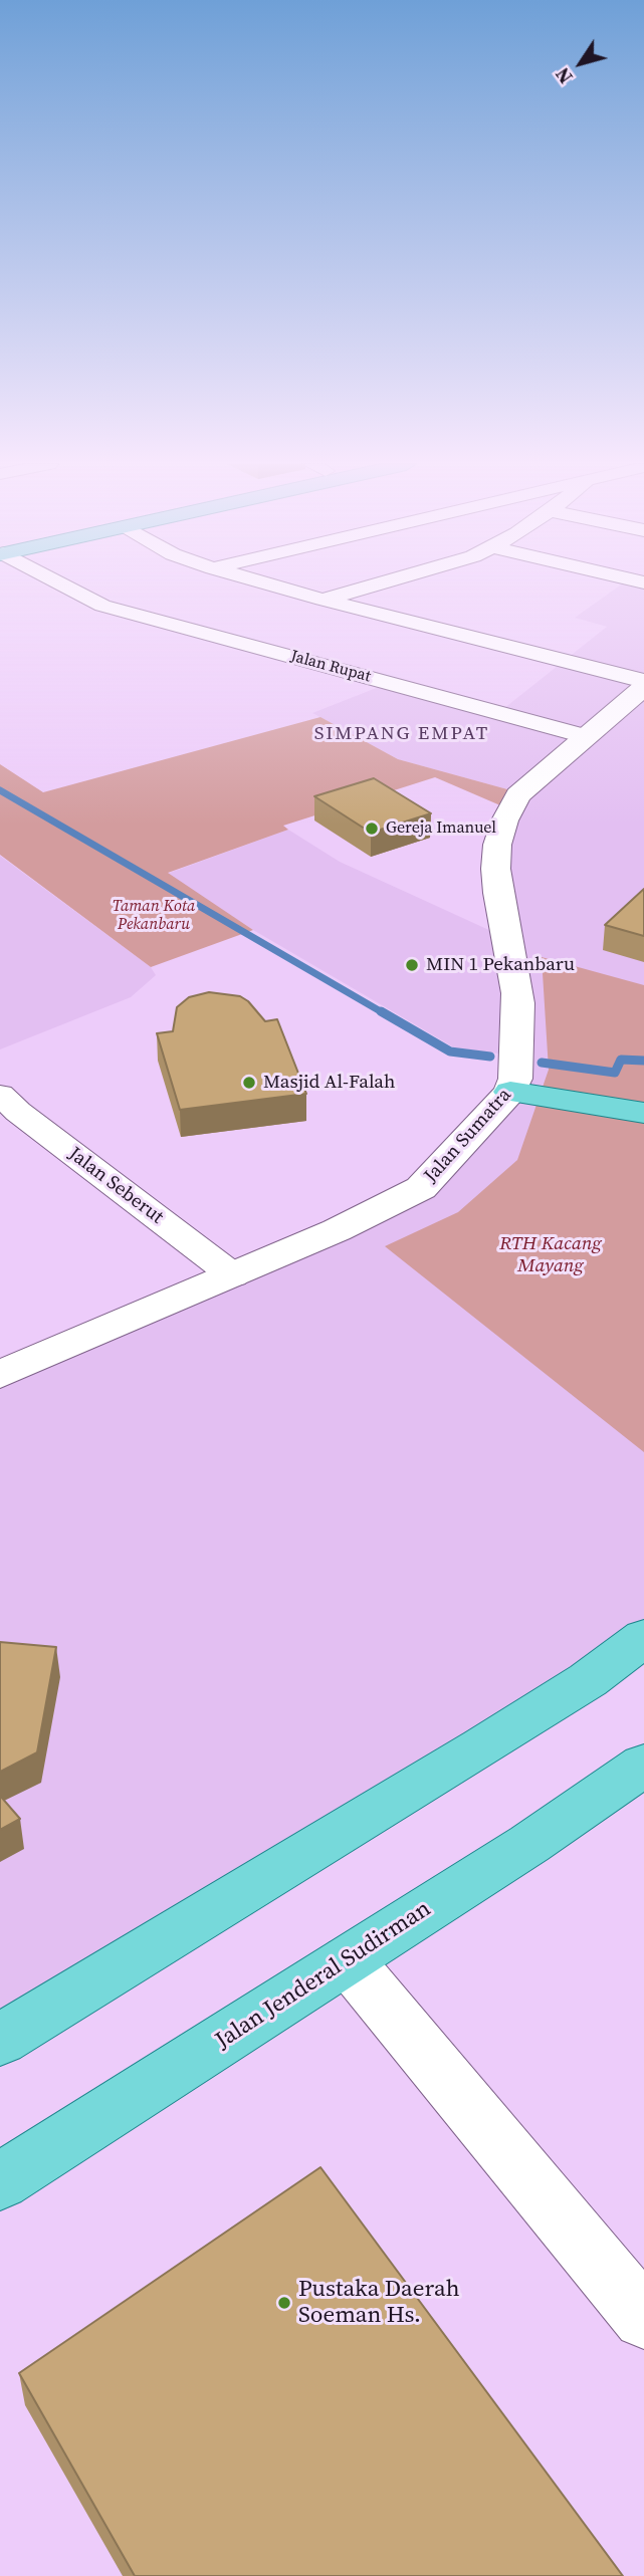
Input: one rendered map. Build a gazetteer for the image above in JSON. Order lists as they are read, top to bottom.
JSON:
{
  "streets": {
    "main road": ["Jalan Jenderal Sudirman"],
    "street": ["Jalan Rupat", "Jalan Sumatra", "Jalan Seberut"]
  },
  "crossings": [
    ["Jalan Rupat", "Jalan Sumatra"],
    ["Jalan Sumatra", "Jalan Seberut"]
  ],
  "districts": ["SIMPANG EMPAT"],
  "parks": ["Taman Kota Pekanbaru", "RTH Kacang Mayang"],
  "places": [
    "Gereja Imanuel",
    "MIN 1 Pekanbaru",
    "Masjid Al-Falah",
    "Pustaka Daerah Soeman Hs."
  ],
  "north": "bottom left"
}
